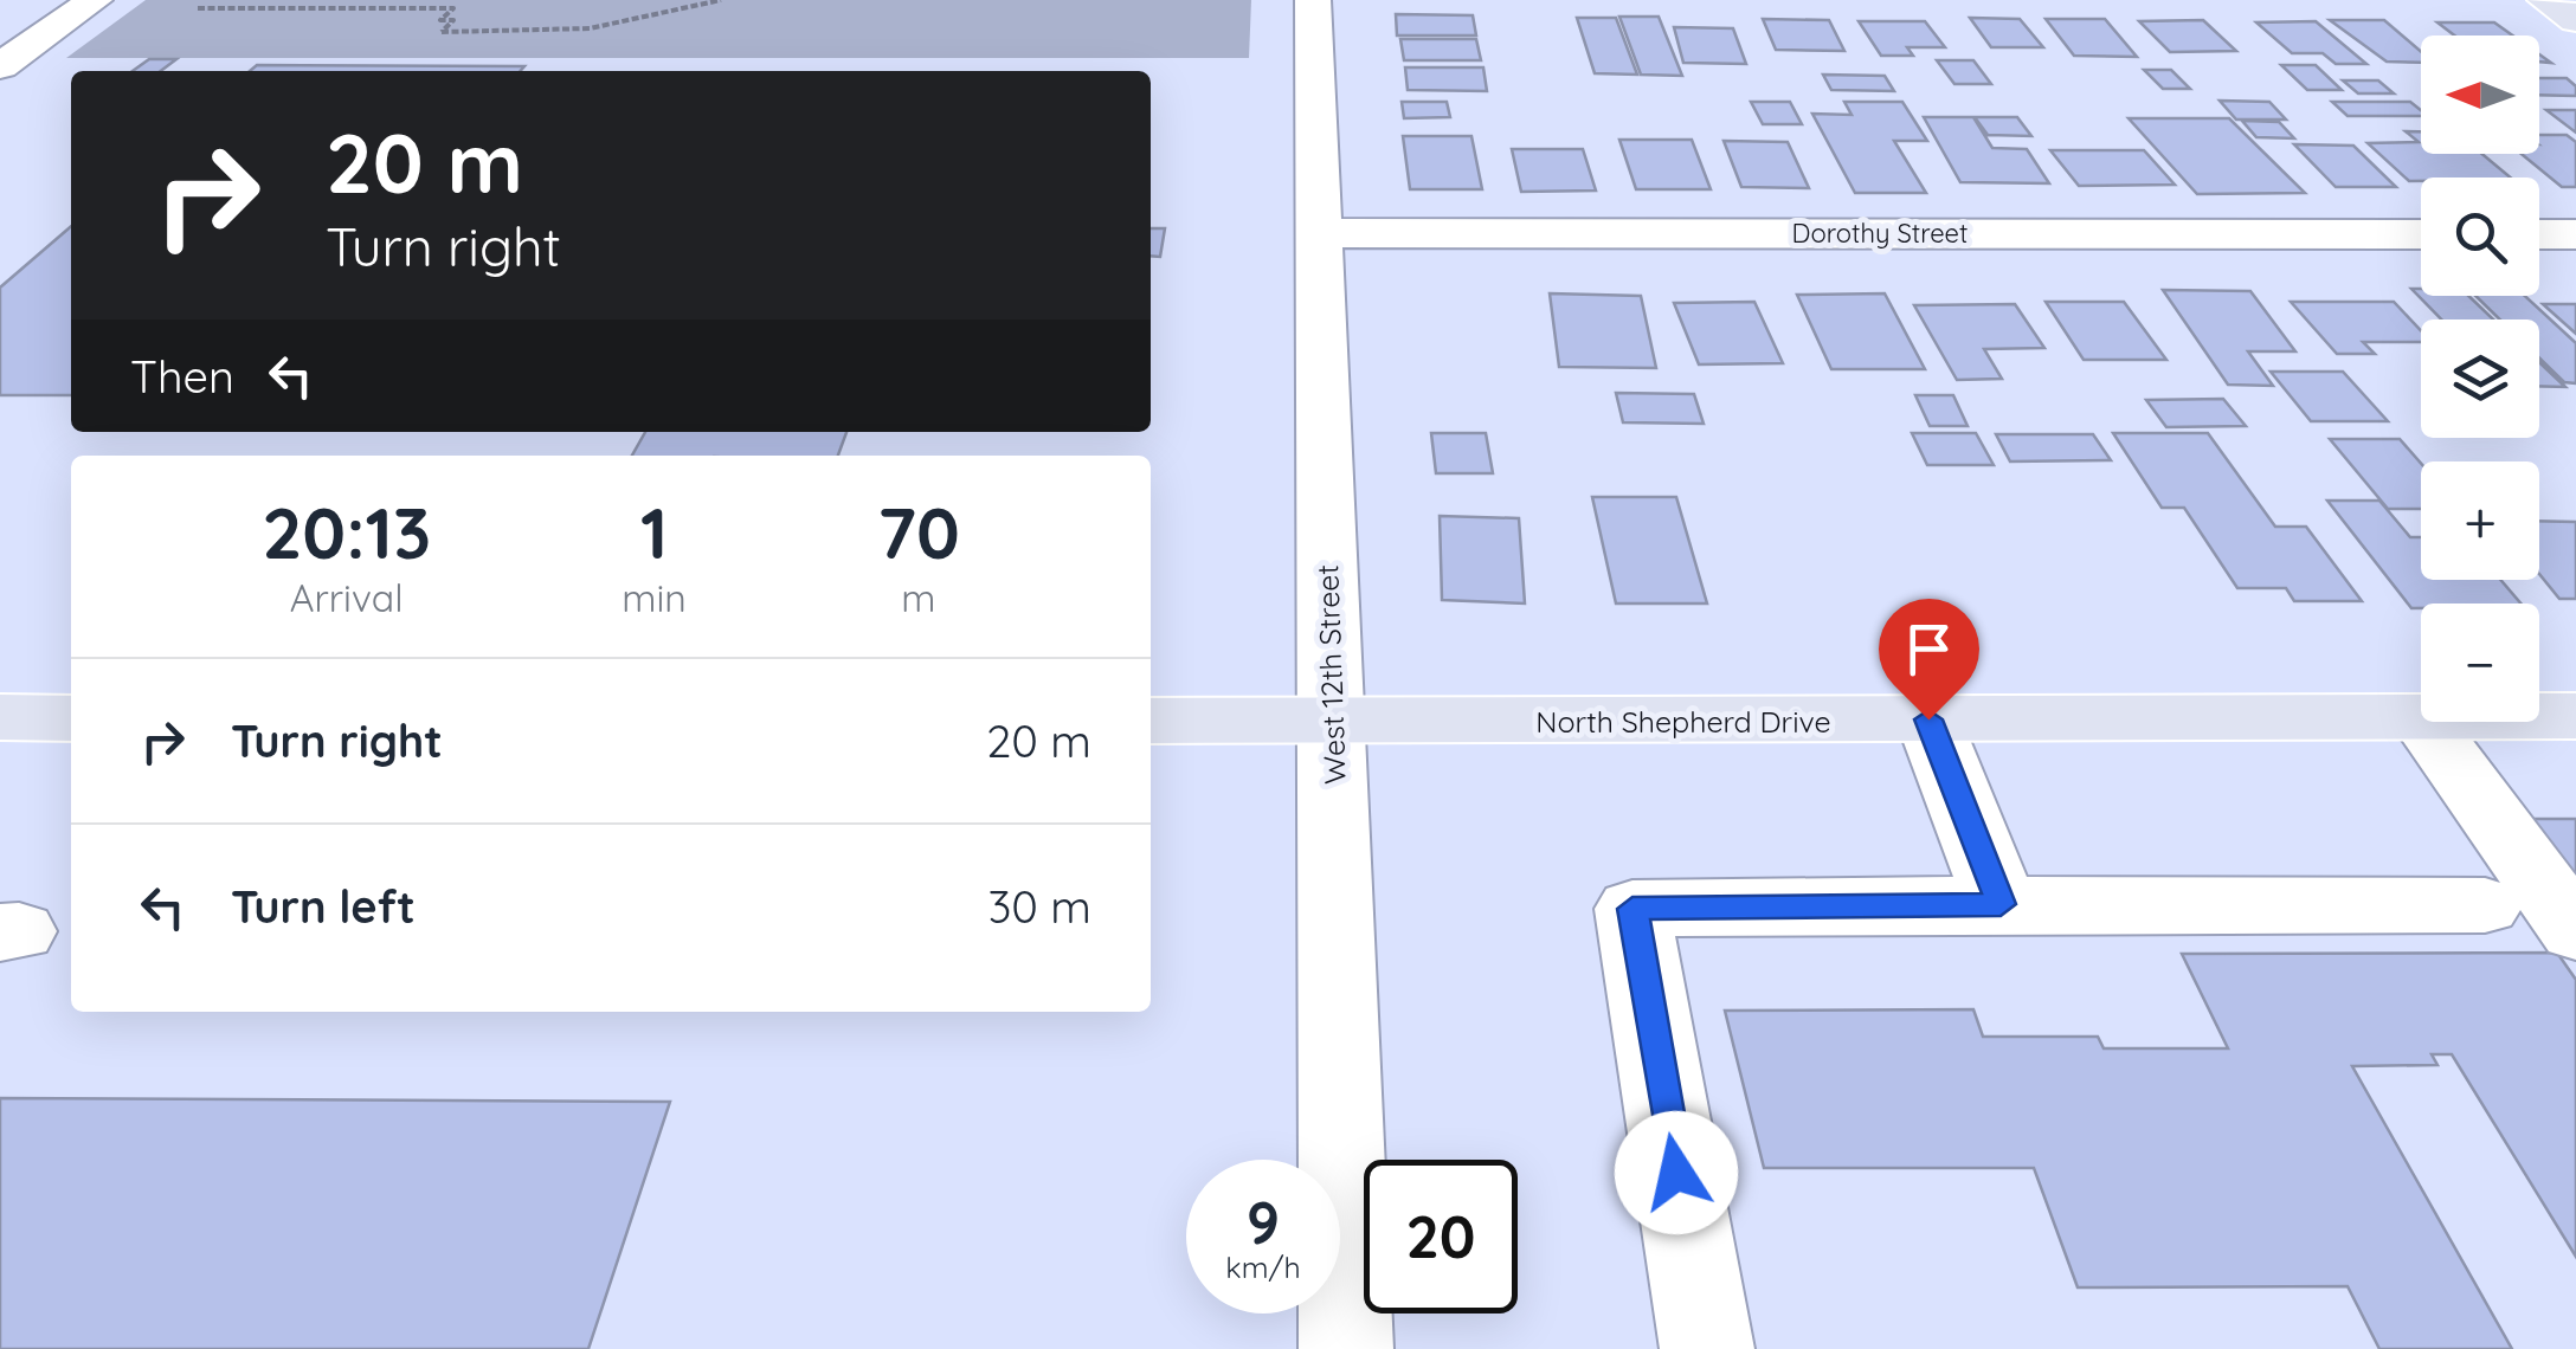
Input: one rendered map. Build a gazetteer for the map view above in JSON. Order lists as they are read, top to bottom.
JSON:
{
  "streets": {
    "main road": ["North Shepherd Drive"],
    "street": ["Dorothy Street", "West 12th Street"]
  },
  "crossings": [
    ["Dorothy Street", "West 12th Street"],
    ["West 12th Street", "North Shepherd Drive"]
  ],
  "north": "left",
  "page": {
    "map_buttons": ["+", "−"],
    "turn": ["20 m", "Turn right"],
    "then": "Then",
    "eta": [
      "20:13",
      "Arrival",
      "1",
      "min",
      "70",
      "m"
    ],
    "list": [
      {
        "name": "Turn right",
        "value": "20 m"
      },
      {
        "name": "Turn left",
        "value": "30 m"
      }
    ],
    "speed": "9 km/h",
    "limit": "20"
  }
}
